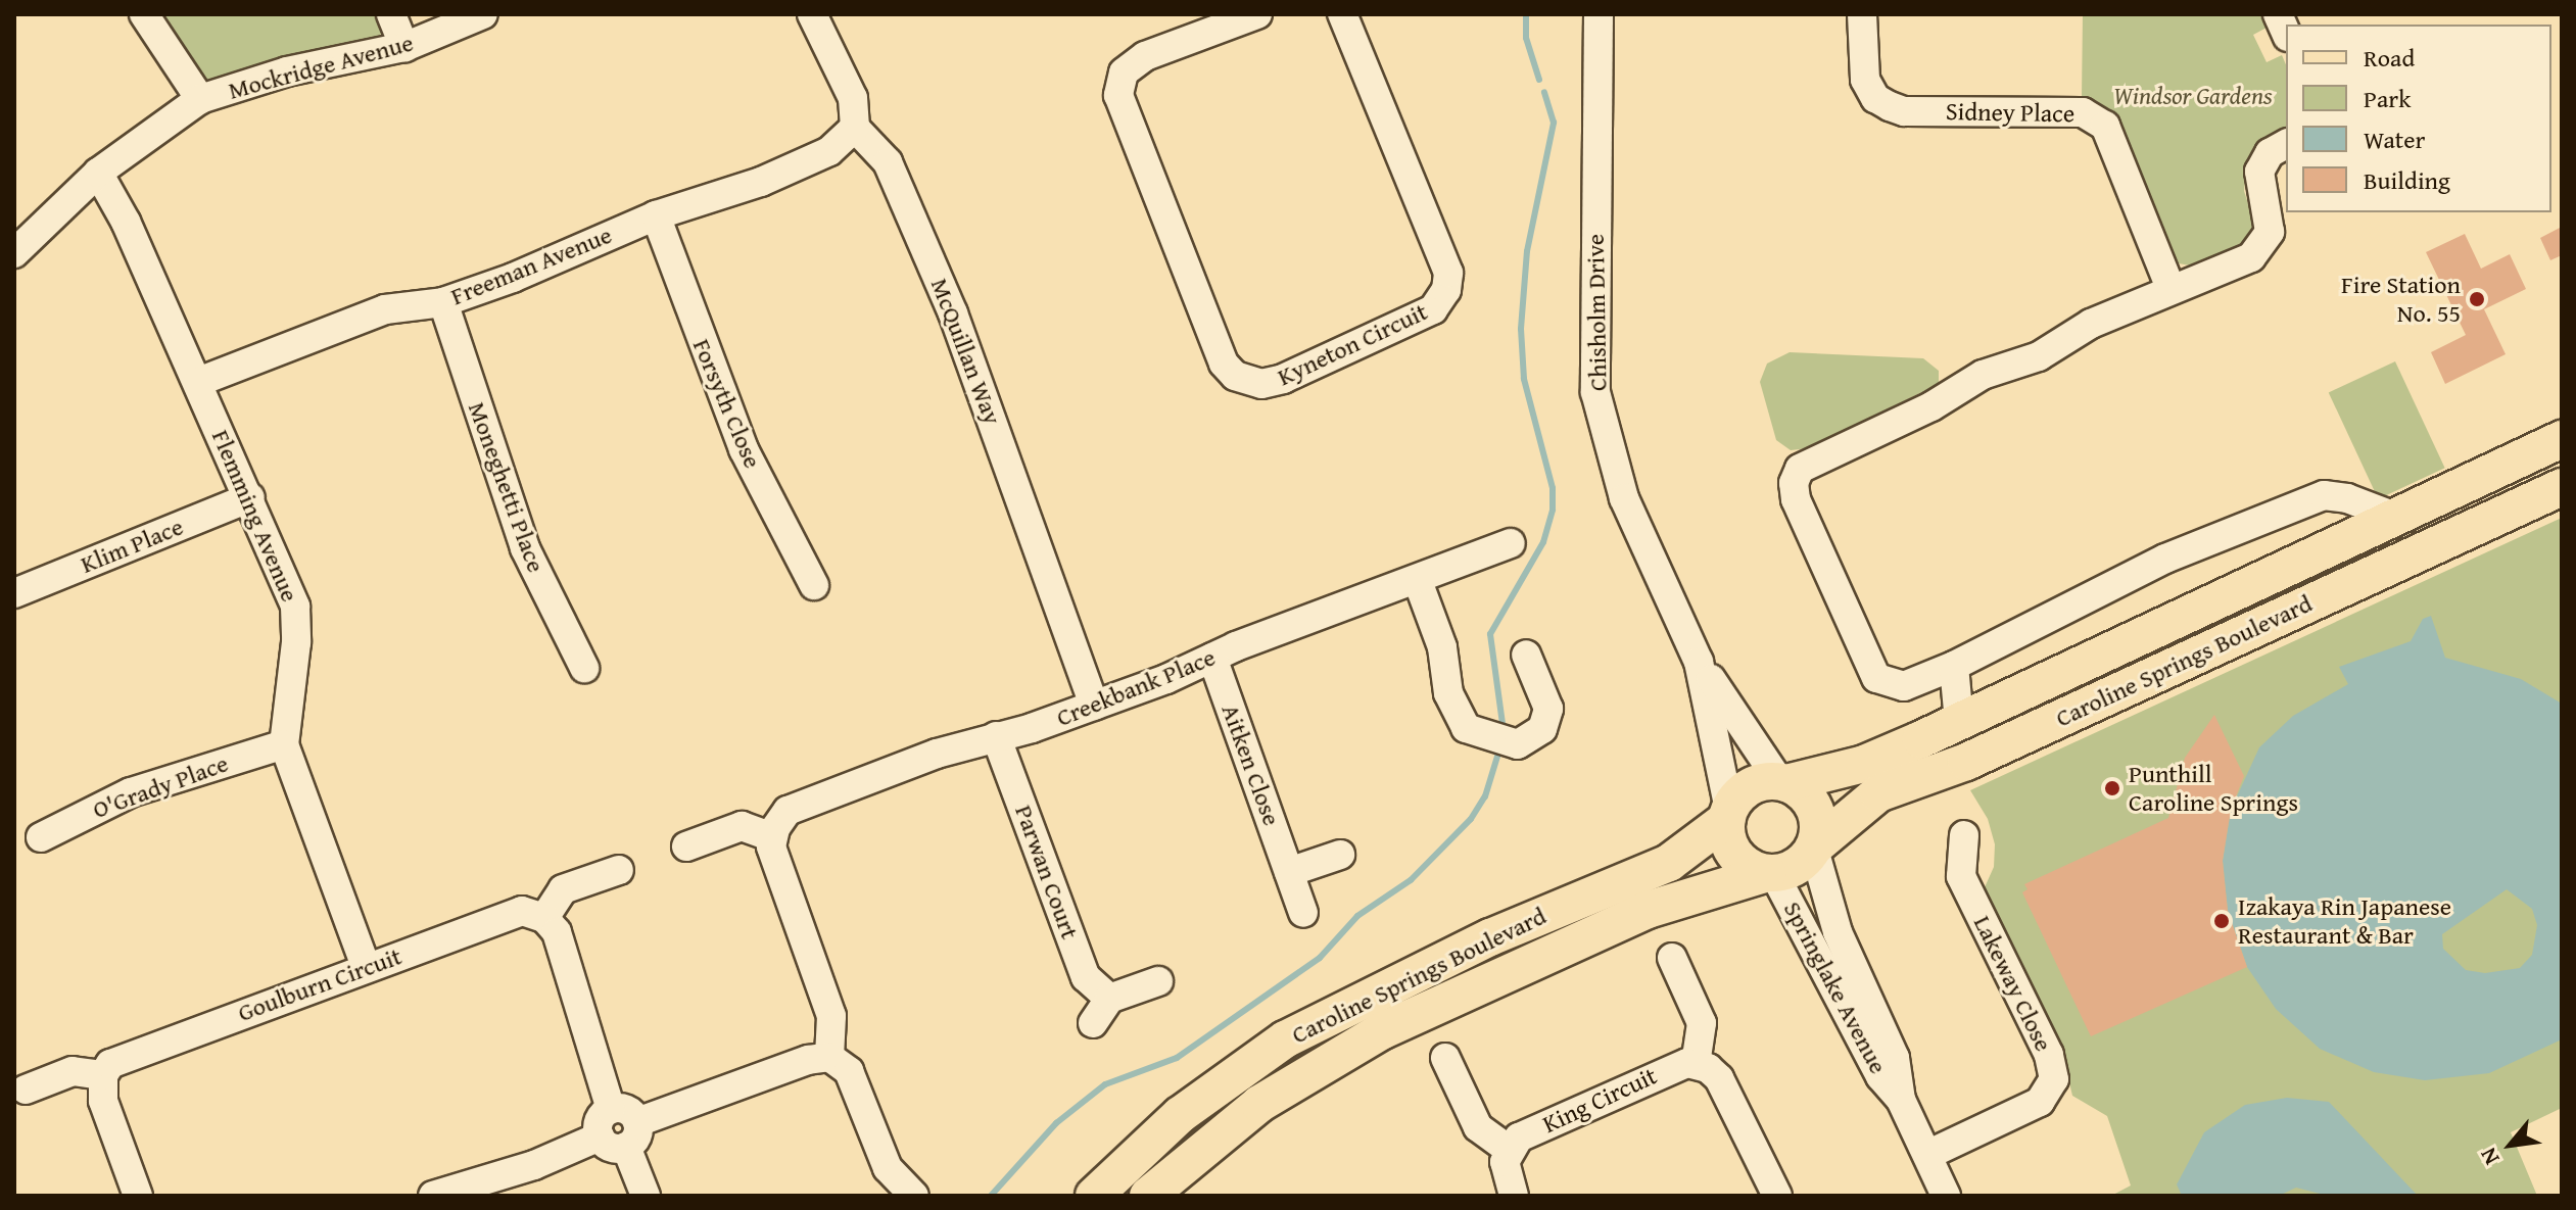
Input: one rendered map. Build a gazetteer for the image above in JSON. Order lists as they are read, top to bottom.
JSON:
{
  "streets": {
    "main road": ["Caroline Springs Boulevard"],
    "street": [
      "Mockridge Avenue",
      "Sidney Place",
      "Freeman Avenue",
      "Chisholm Drive",
      "Kyneton Circuit",
      "McQuillan Way",
      "Forsyth Close",
      "Moneghetti Place",
      "Flemming Avenue",
      "Klim Place",
      "Creekbank Place",
      "Aitken Close",
      "O'Grady Place",
      "Parwan Court",
      "Lakeway Close",
      "Goulburn Circuit",
      "Springlake Avenue",
      "King Circuit"
    ]
  },
  "crossings": [
    ["Mockridge Avenue", "Flemming Avenue"],
    ["Freeman Avenue", "McQuillan Way"],
    ["Freeman Avenue", "Forsyth Close"],
    ["Freeman Avenue", "Moneghetti Place"],
    ["Freeman Avenue", "Flemming Avenue"],
    ["Chisholm Drive", "Caroline Springs Boulevard"],
    ["Chisholm Drive", "Springlake Avenue"],
    ["McQuillan Way", "Creekbank Place"],
    ["Flemming Avenue", "Klim Place"],
    ["Flemming Avenue", "O'Grady Place"],
    ["Flemming Avenue", "Goulburn Circuit"],
    ["Caroline Springs Boulevard", "Springlake Avenue"],
    ["Creekbank Place", "Aitken Close"],
    ["Creekbank Place", "Parwan Court"],
    ["Lakeway Close", "Springlake Avenue"]
  ],
  "parks": ["Windsor Gardens"],
  "places": ["Fire Station No. 55", "Punthill Caroline Springs", "Izakaya Rin Japanese Restaurant & Bar"],
  "legend": [
    "Road",
    "Park",
    "Water",
    "Building"
  ],
  "north": "bottom left"
}
